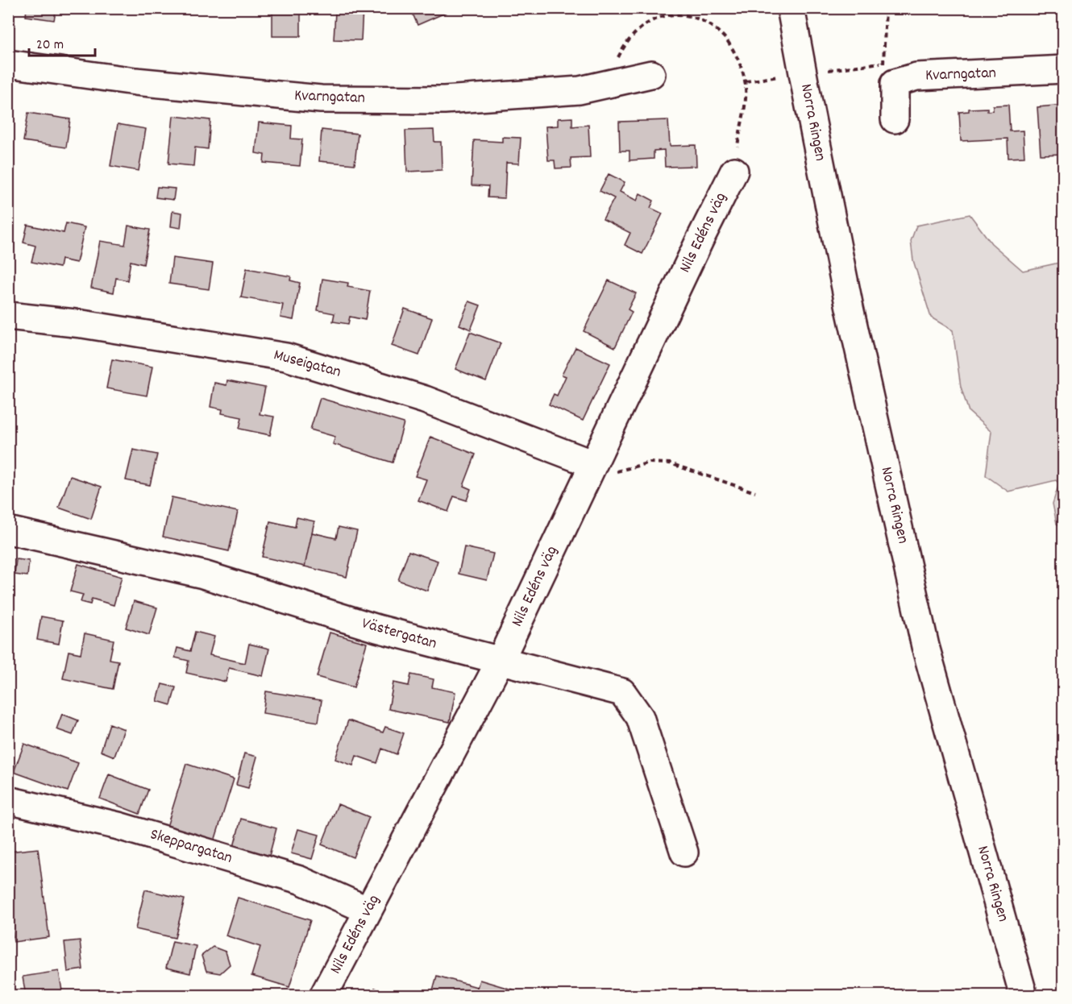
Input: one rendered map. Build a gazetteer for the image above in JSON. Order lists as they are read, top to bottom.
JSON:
{
  "streets": {
    "street": [
      "Kvarngatan",
      "Norra Ringen",
      "Nils Edéns väg",
      "Museigatan",
      "Västergatan",
      "Skeppargatan"
    ]
  },
  "crossings": [
    ["Nils Edéns väg", "Museigatan"],
    ["Nils Edéns väg", "Västergatan"],
    ["Nils Edéns väg", "Skeppargatan"]
  ],
  "scale_bar": "20 m"
}
